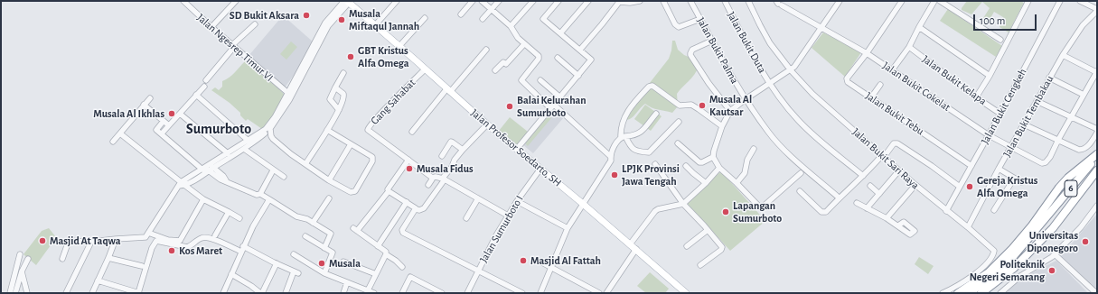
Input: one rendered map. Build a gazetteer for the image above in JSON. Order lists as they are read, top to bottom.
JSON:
{
  "streets": {
    "highway": ["6"],
    "main road": ["Jalan Profesor Soedarto, SH"],
    "street": [
      "Jalan Bukit Duta",
      "Jalan Ngesrep Timur VI",
      "Jalan Bukit Palma",
      "Jalan Bukit Kelapa",
      "Jalan Bukit Cokelat",
      "Gang Sahabat",
      "Jalan Bukit Cengkeh",
      "Jalan Bukit Tebu",
      "Jalan Bukit Tembakau",
      "Jalan Bukit Sari Raya",
      "Jalan Sumurboto I"
    ]
  },
  "crossings": [
    ["Jalan Bukit Kelapa", "Jalan Bukit Cengkeh"],
    ["Jalan Bukit Cokelat", "Jalan Bukit Cengkeh"],
    ["Jalan Bukit Cokelat", "Jalan Bukit Tebu"],
    ["Jalan Bukit Cokelat", "Jalan Bukit Tembakau"],
    ["Gang Sahabat", "Jalan Profesor Soedarto, SH"],
    ["Jalan Bukit Cengkeh", "Jalan Bukit Tebu"],
    ["Jalan Bukit Cengkeh", "Jalan Bukit Sari Raya"],
    ["Jalan Bukit Tembakau", "Jalan Bukit Sari Raya"],
    ["Jalan Profesor Soedarto, SH", "Jalan Sumurboto I"]
  ],
  "districts": ["Sumurboto"],
  "places": [
    "SD Bukit Aksara",
    "Musala Miftaqul Jannah",
    "GBT Kristus Alfa Omega",
    "Musala Al Kautsar",
    "Balai Kelurahan Sumurboto",
    "Musala Al Ikhlas",
    "Musala Fidus",
    "LPJK Provinsi Jawa Tengah",
    "Gereja Kristus Alfa Omega",
    "Lapangan Sumurboto",
    "Masjid At Taqwa",
    "Universitas Diponegoro",
    "Kos Maret",
    "Masjid Al Fattah",
    "Musala",
    "Politeknik Negeri Semarang"
  ],
  "scale_bar": "100 m"
}
